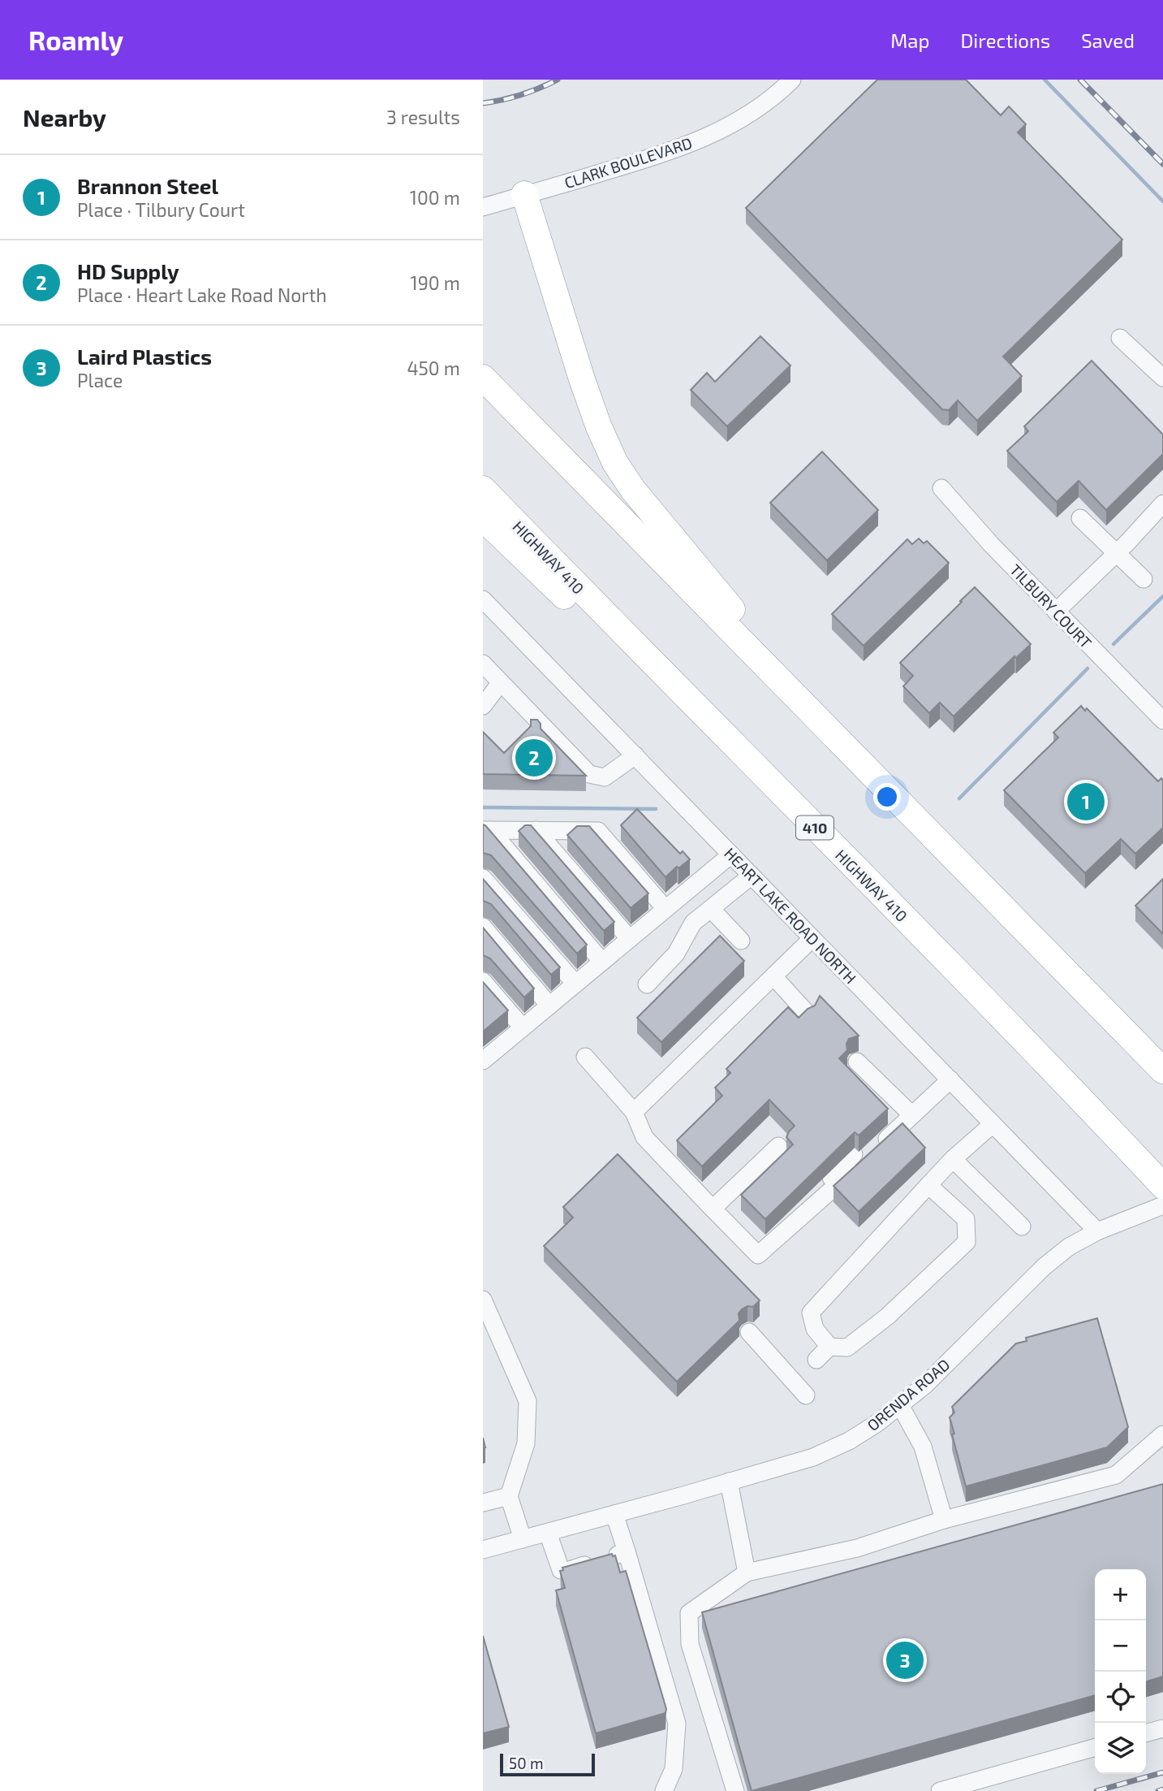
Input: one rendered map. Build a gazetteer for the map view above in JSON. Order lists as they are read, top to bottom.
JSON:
{
  "streets": {
    "highway": ["HIGHWAY 410", "410"],
    "street": [
      "CLARK BOULEVARD",
      "TILBURY COURT",
      "HEART LAKE ROAD NORTH",
      "ORENDA ROAD"
    ]
  },
  "crossings": [
    ["HEART LAKE ROAD NORTH", "ORENDA ROAD"]
  ],
  "scale_bar": "50 m",
  "page": {
    "header": "Roamly",
    "nav": ["Map", "Directions", "Saved"],
    "heading": ["Nearby", "3 results"],
    "list": [
      {
        "mark": "1",
        "name": "Brannon Steel",
        "note": "Place · Tilbury Court",
        "value": "100 m"
      },
      {
        "mark": "2",
        "name": "HD Supply",
        "note": "Place · Heart Lake Road North",
        "value": "190 m"
      },
      {
        "mark": "3",
        "name": "Laird Plastics",
        "note": "Place",
        "value": "450 m"
      }
    ],
    "pins": ["2", "1", "3"],
    "map_buttons": ["+", "−"],
    "scale": "50 m"
  }
}
